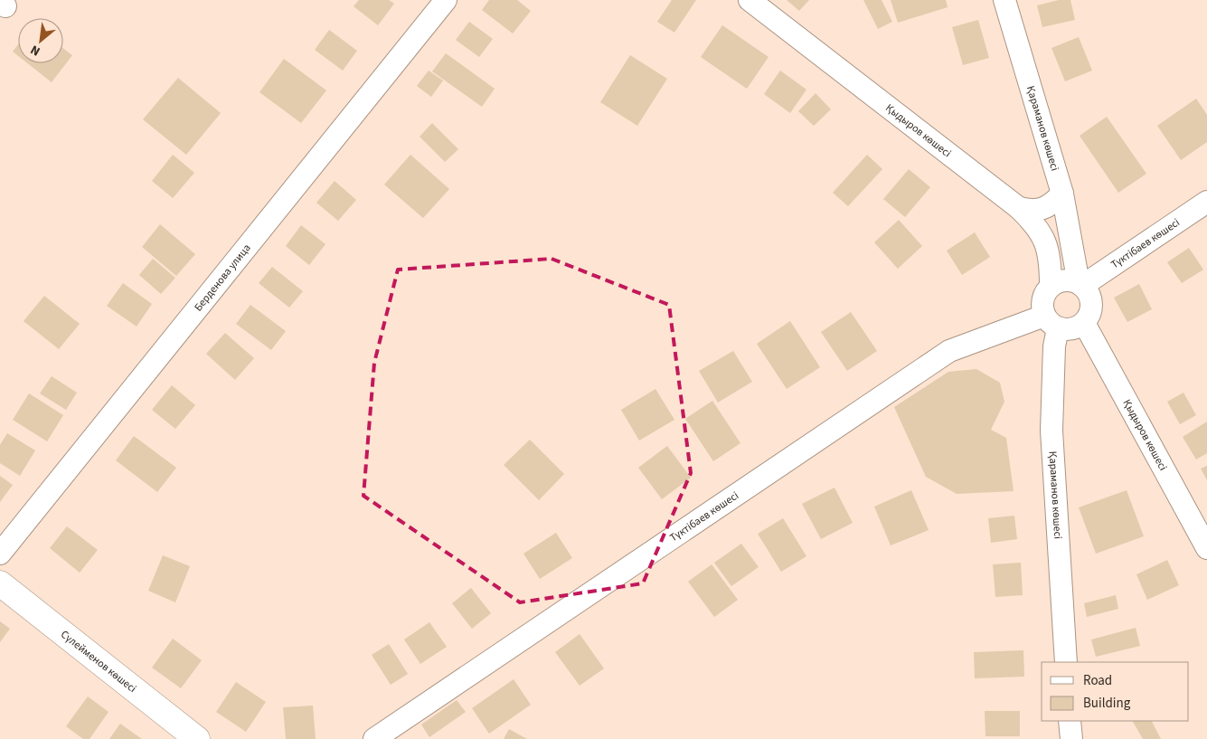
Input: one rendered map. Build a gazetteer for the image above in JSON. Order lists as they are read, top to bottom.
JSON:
{
  "streets": {
    "main road": ["Сүлейменов көшесі"],
    "street": [
      "Қараманов көшесі",
      "Қыдыров көшесі",
      "Түктібаев көшесі",
      "Берденова улица"
    ]
  },
  "crossings": [
    ["Қараманов көшесі", "Қыдыров көшесі"],
    ["Қараманов көшесі", "Түктібаев көшесі"],
    ["Қыдыров көшесі", "Түктібаев көшесі"]
  ],
  "legend": ["Road", "Building"],
  "north": "bottom left"
}
